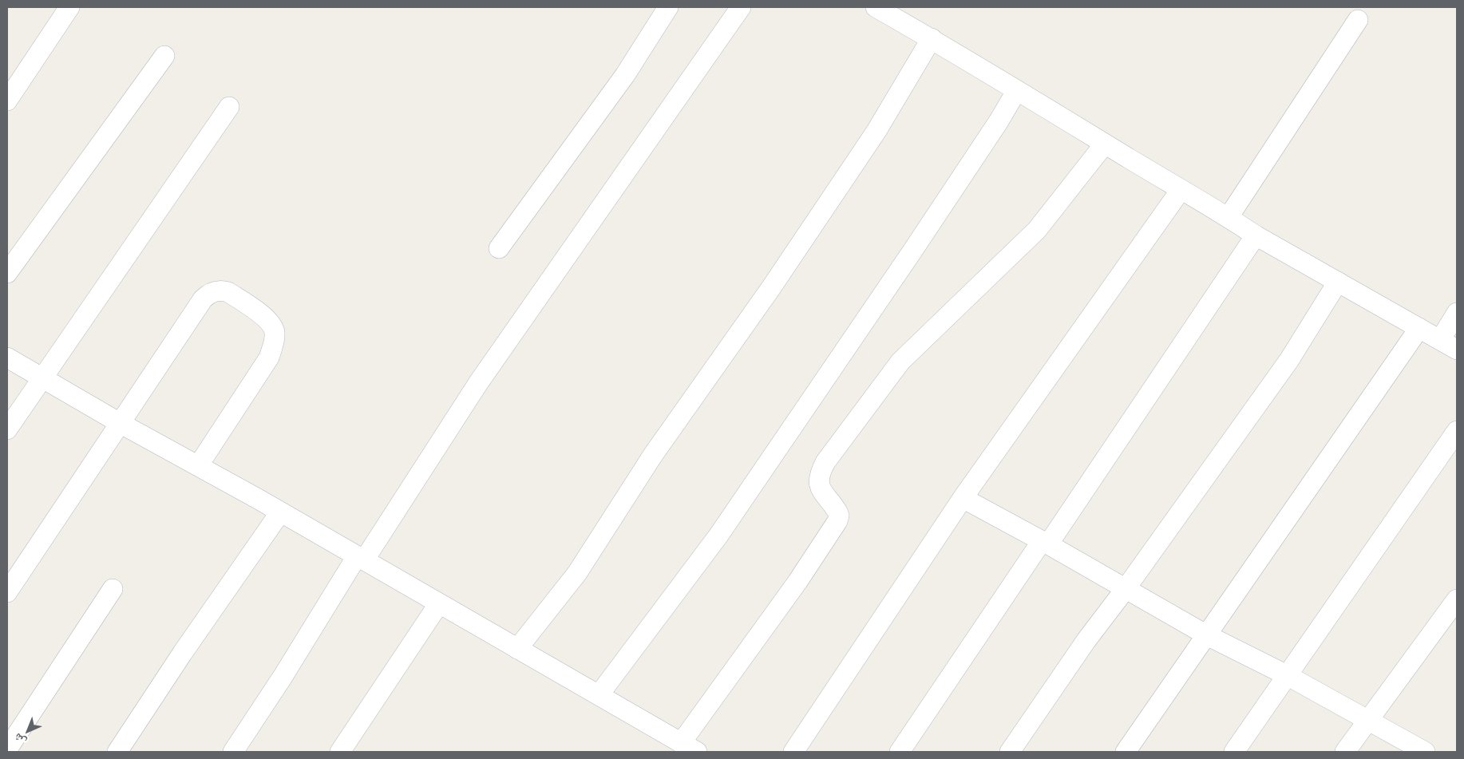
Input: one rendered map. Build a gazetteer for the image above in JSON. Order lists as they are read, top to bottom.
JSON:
{
  "north": "bottom left"
}
